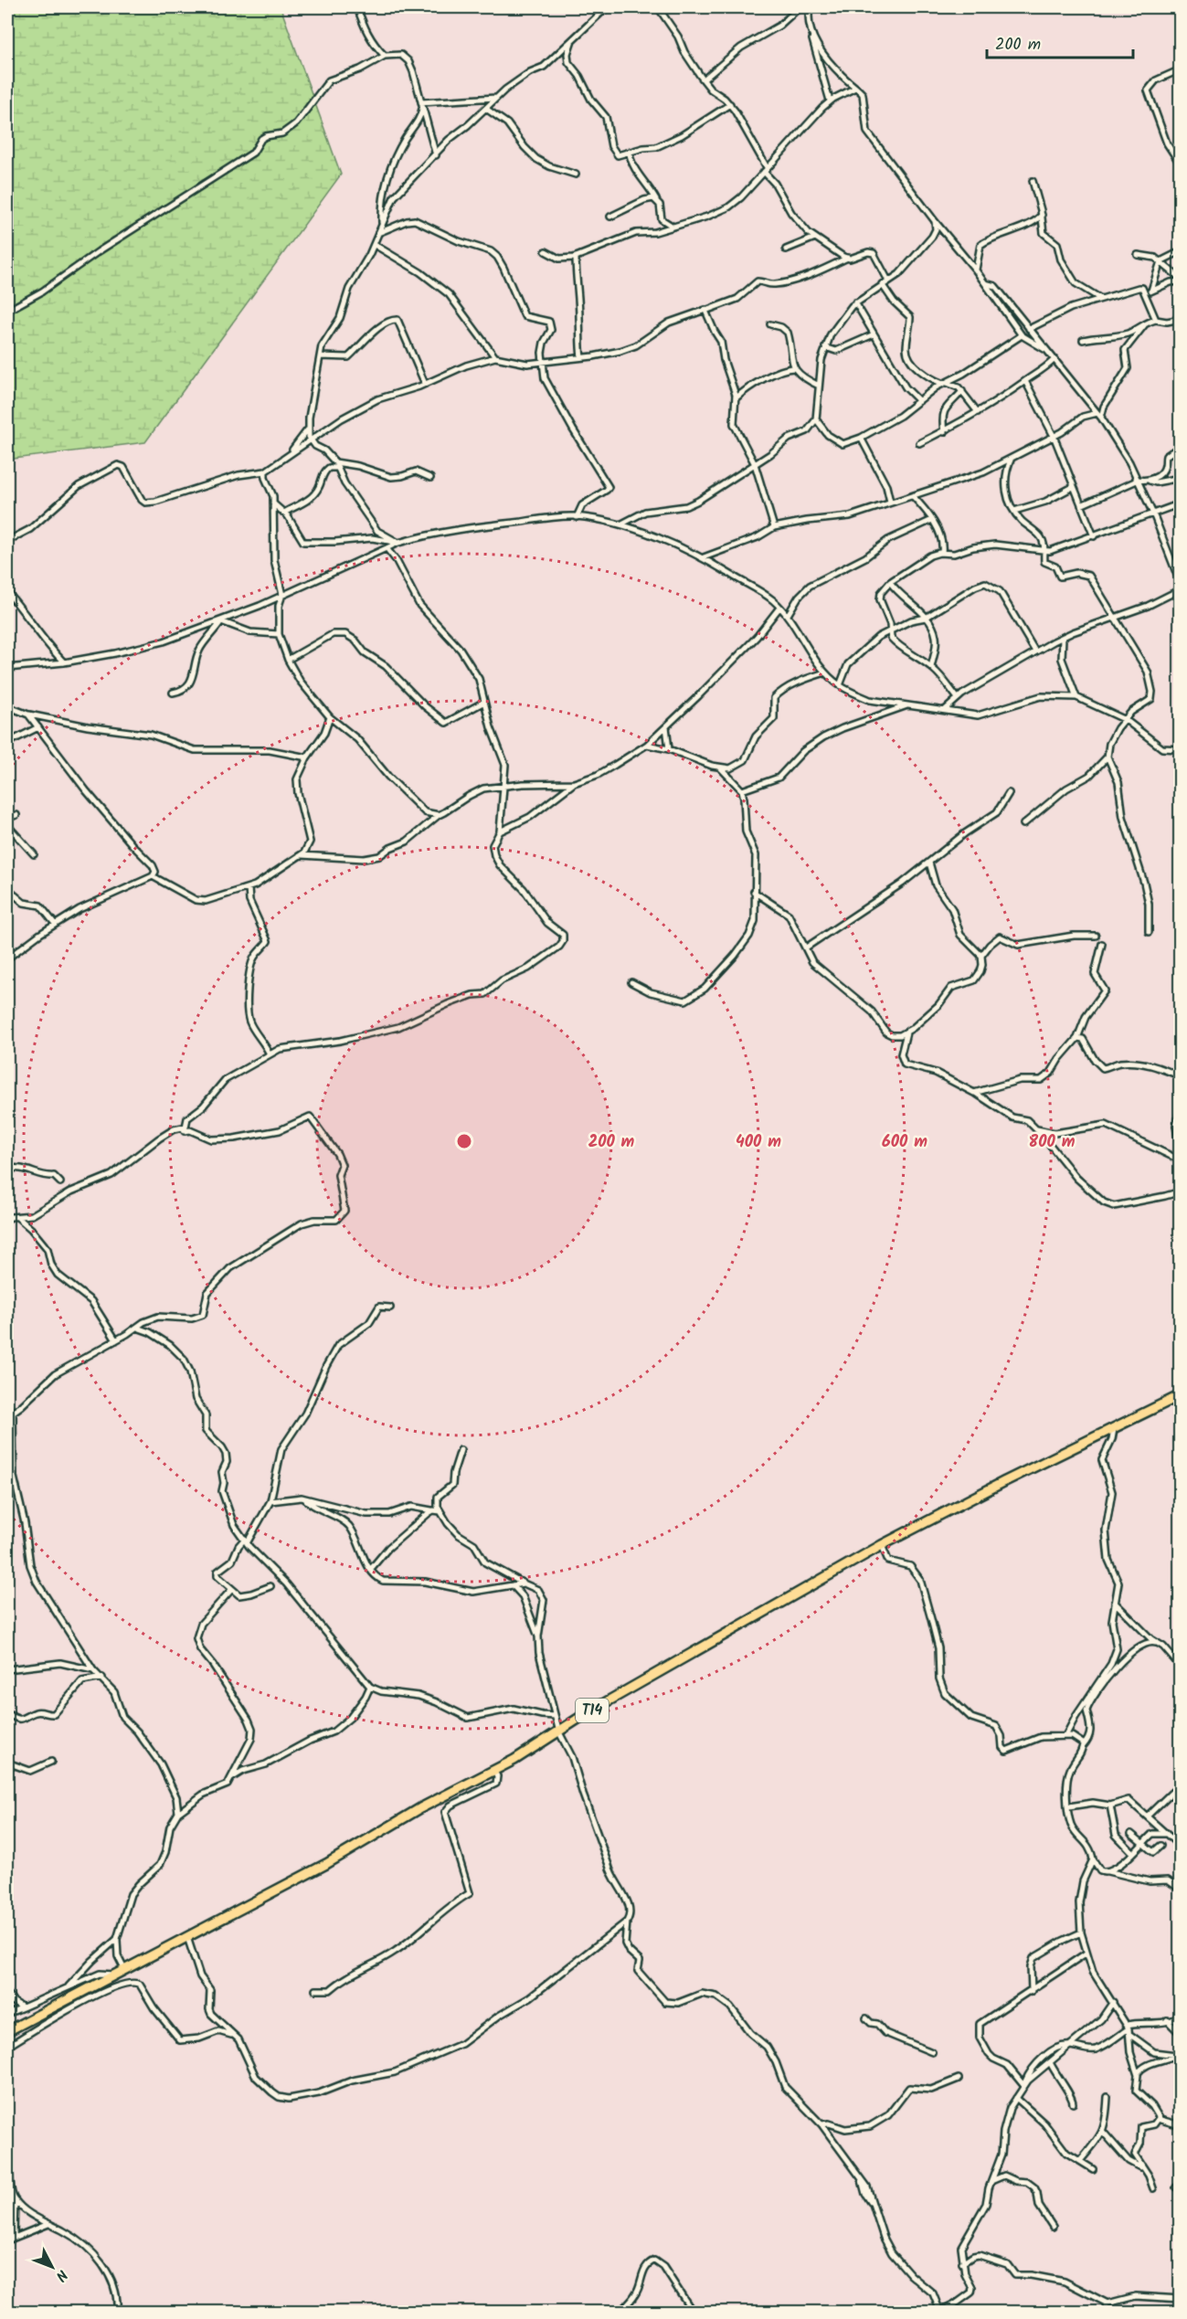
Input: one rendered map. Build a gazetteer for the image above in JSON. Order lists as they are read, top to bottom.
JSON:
{
  "streets": {
    "highway": ["T14"]
  },
  "scale_bar": "200 m",
  "north": "bottom right",
  "rings": [
    "200 m",
    "400 m",
    "600 m",
    "800 m"
  ]
}
